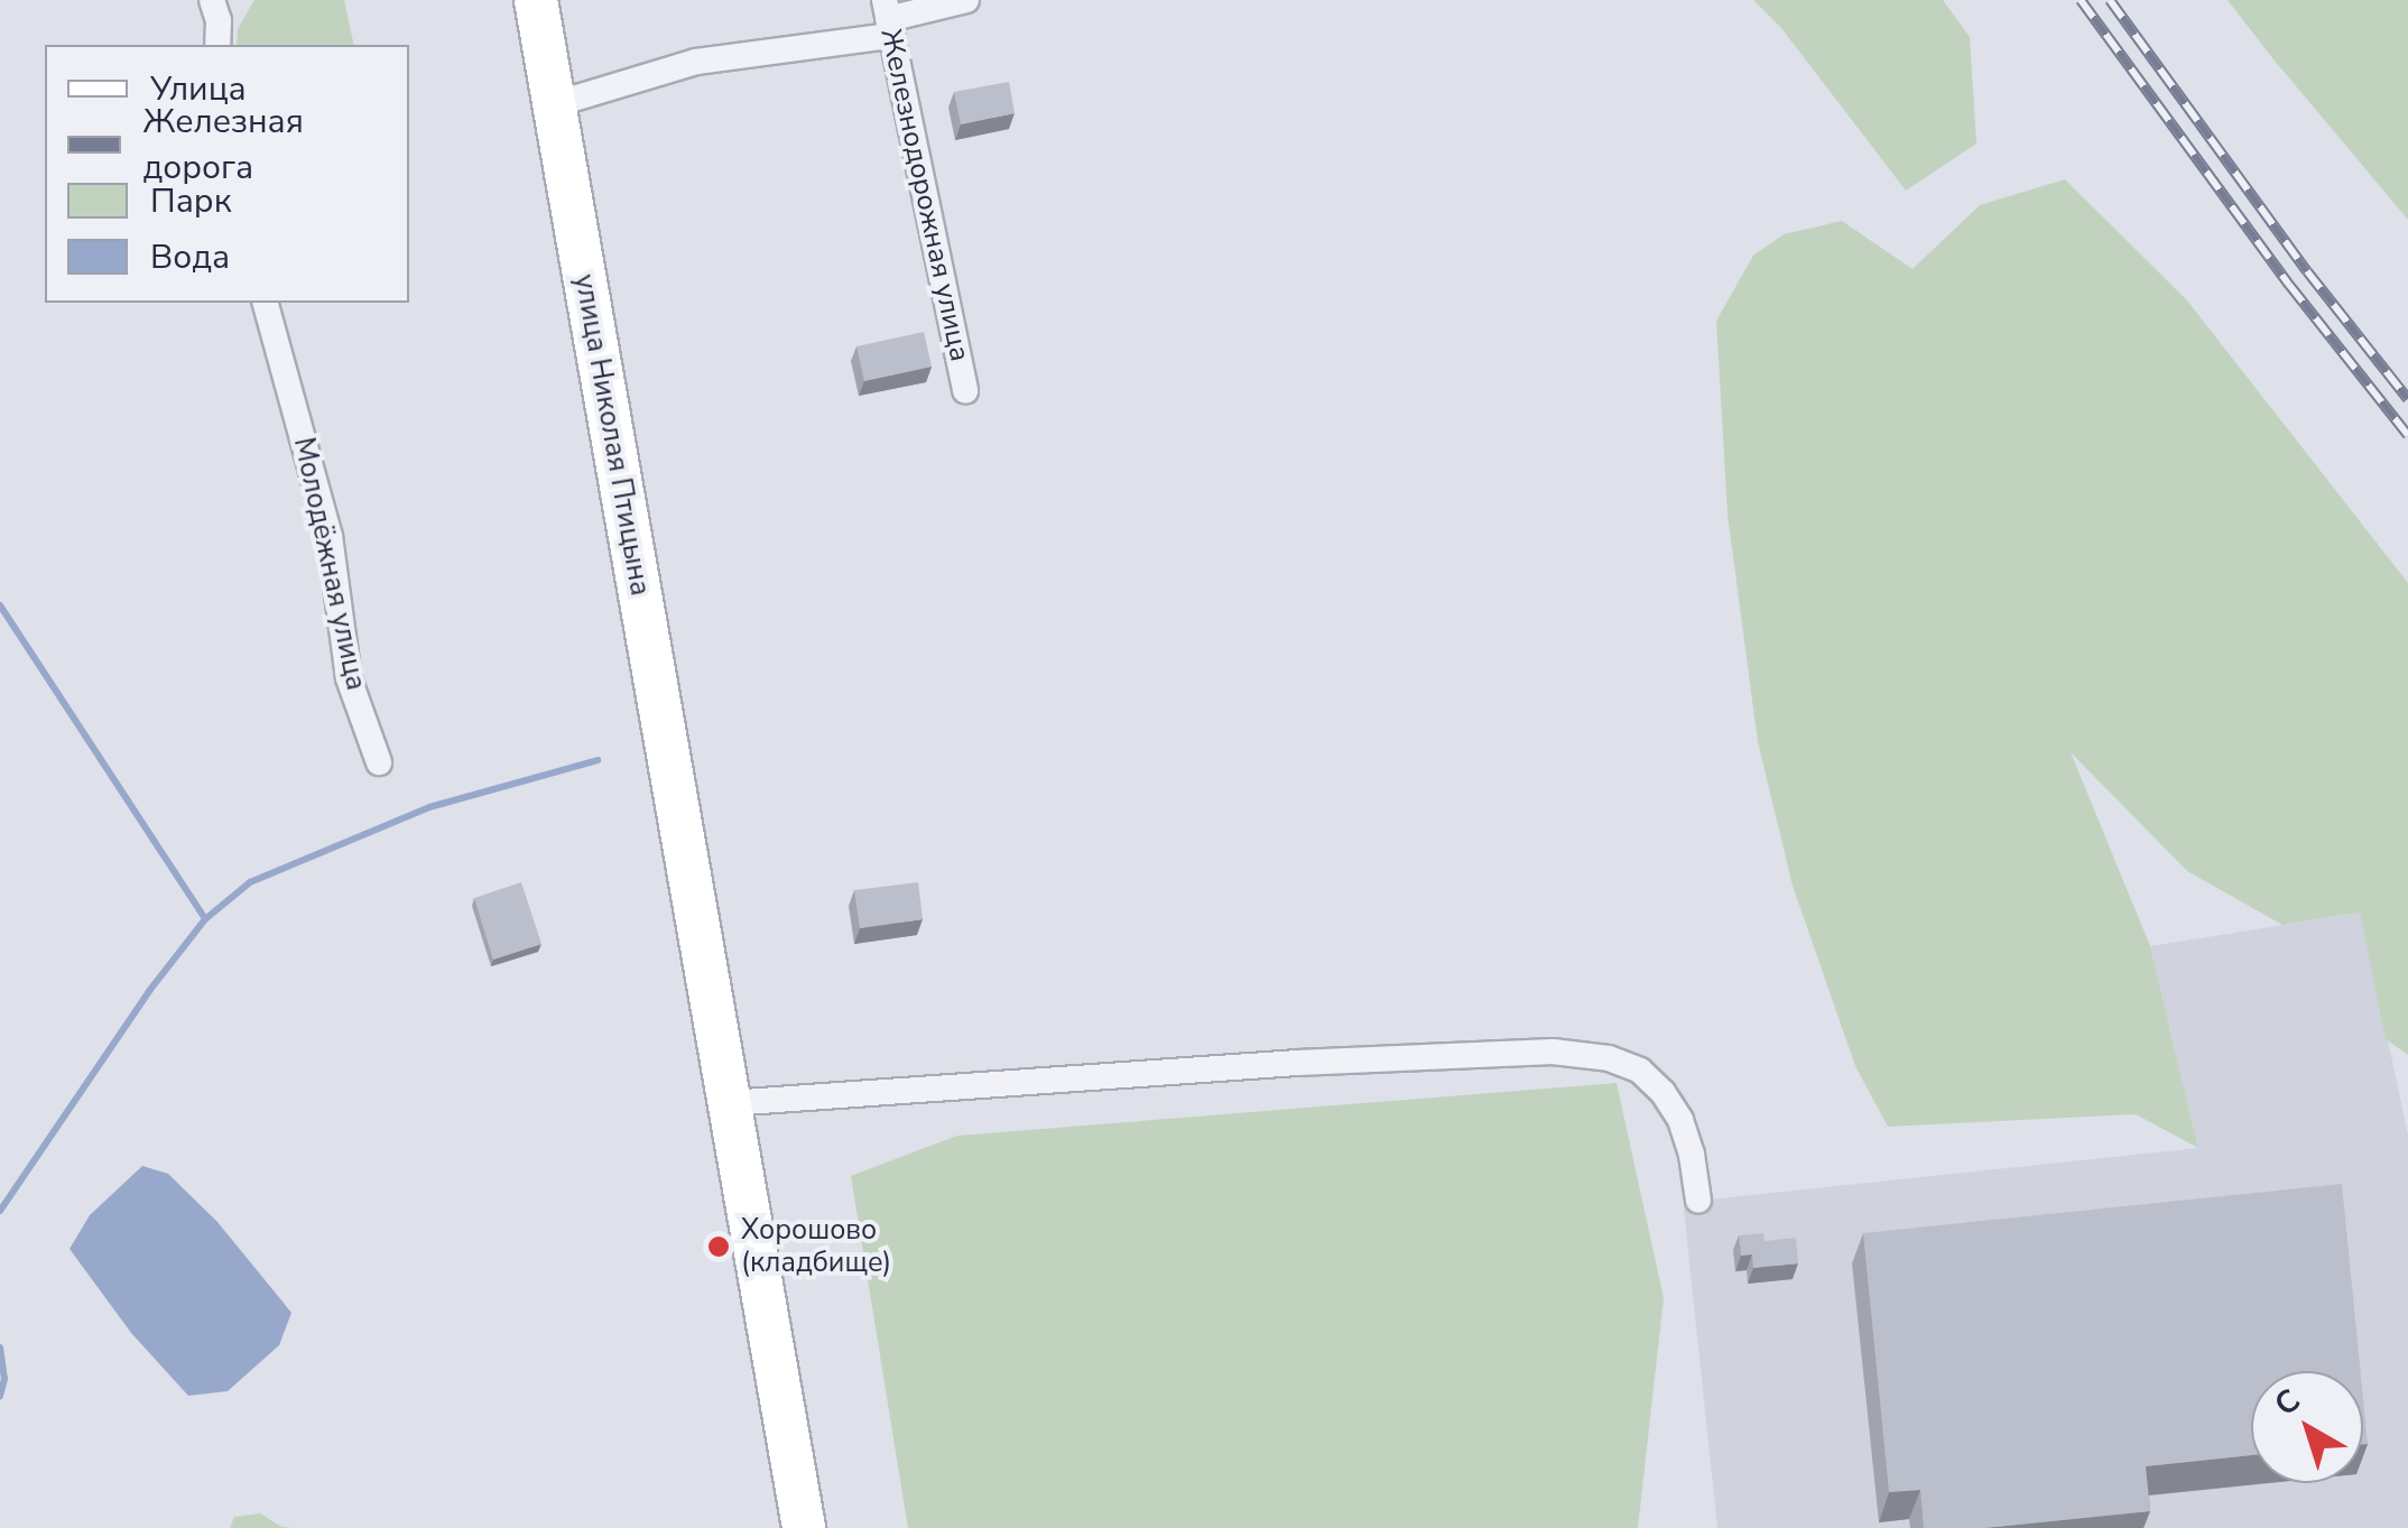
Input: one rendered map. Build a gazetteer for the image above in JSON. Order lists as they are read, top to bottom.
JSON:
{
  "streets": {
    "main road": ["улица Николая Птицына"],
    "street": ["Железнодорожная улица", "Молодёжная улица"]
  },
  "places": ["Хорошово (кладбище)"],
  "legend": [
    "Улица",
    "Железная дорога",
    "Парк",
    "Вода"
  ],
  "north": "top left"
}
